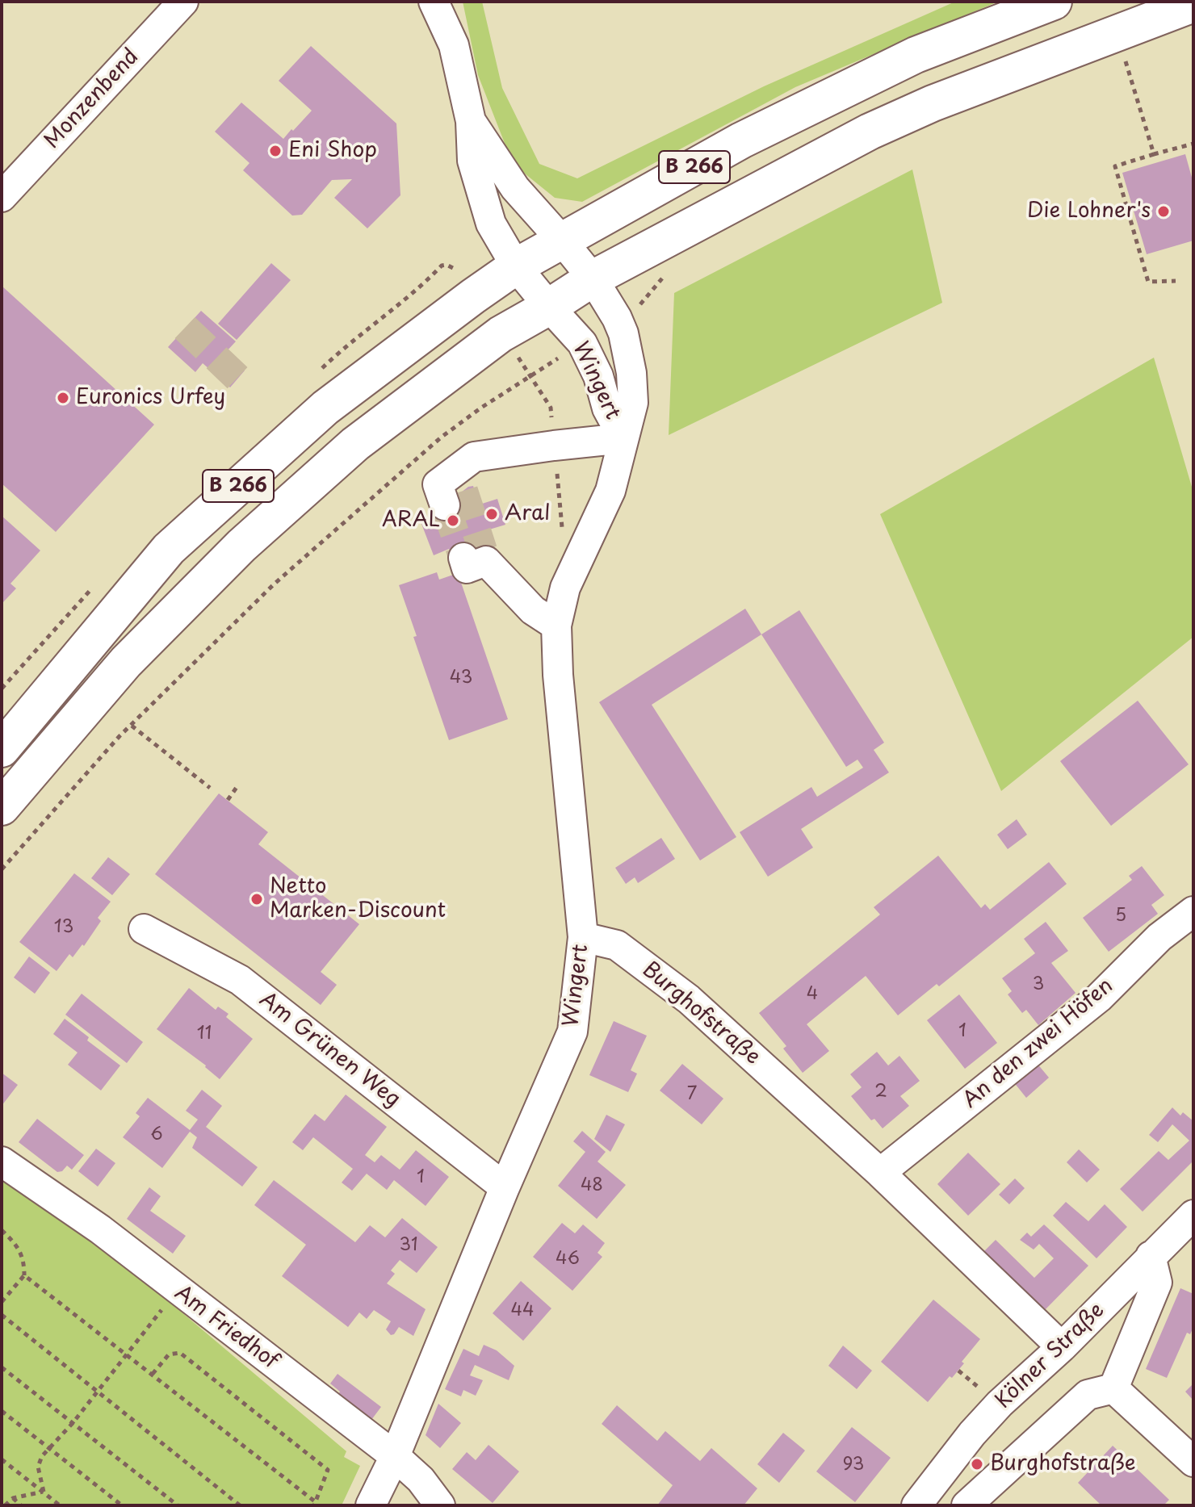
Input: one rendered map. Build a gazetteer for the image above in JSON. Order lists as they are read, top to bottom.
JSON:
{
  "streets": {
    "main road": ["B 266"],
    "street": [
      "Monzenbend",
      "Wingert",
      "Burghofstraße",
      "An den zwei Höfen",
      "Am Grünen Weg",
      "Am Friedhof",
      "Kölner Straße"
    ]
  },
  "crossings": [
    ["B 266", "Wingert"],
    ["Wingert", "Burghofstraße"],
    ["Wingert", "Am Grünen Weg"],
    ["Wingert", "Am Friedhof"],
    ["Burghofstraße", "An den zwei Höfen"],
    ["Burghofstraße", "Kölner Straße"]
  ],
  "places": [
    "Eni Shop",
    "Die Lohner's",
    "Euronics Urfey",
    "Aral",
    "ARAL",
    "Netto Marken-Discount",
    "Burghofstraße"
  ],
  "house_numbers": [
    "43",
    "5",
    "13",
    "3",
    "4",
    "1",
    "11",
    "2",
    "7",
    "6",
    "1",
    "48",
    "31",
    "46",
    "44",
    "93"
  ]
}
